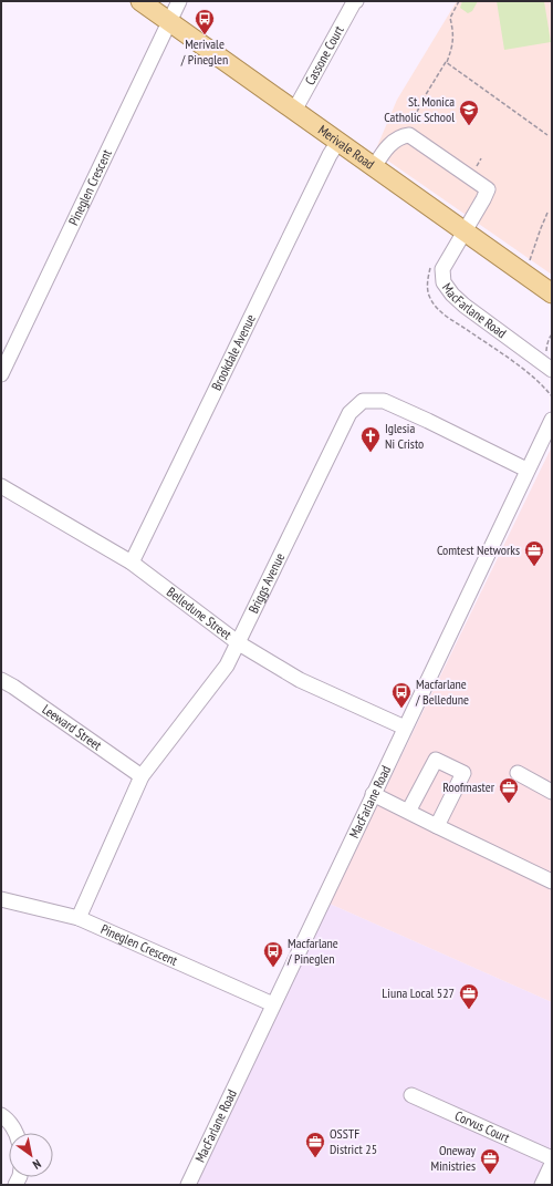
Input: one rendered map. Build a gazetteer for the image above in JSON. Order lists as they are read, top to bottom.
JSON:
{
  "streets": {
    "main road": ["Merivale Road"],
    "street": [
      "Cassone Court",
      "Pineglen Crescent",
      "MacFarlane Road",
      "Brookdale Avenue",
      "Briggs Avenue",
      "Belledune Street",
      "Leeward Street",
      "Corvus Court"
    ]
  },
  "crossings": [
    ["Cassone Court", "Merivale Road"],
    ["Merivale Road", "Pineglen Crescent"],
    ["Merivale Road", "MacFarlane Road"],
    ["Merivale Road", "Brookdale Avenue"],
    ["Pineglen Crescent", "MacFarlane Road"],
    ["Pineglen Crescent", "Briggs Avenue"],
    ["MacFarlane Road", "Briggs Avenue"],
    ["MacFarlane Road", "Belledune Street"],
    ["Brookdale Avenue", "Belledune Street"],
    ["Briggs Avenue", "Belledune Street"],
    ["Briggs Avenue", "Leeward Street"]
  ],
  "places": {
    "bus stop": ["Merivale / Pineglen", "Macfarlane / Belledune", "Macfarlane / Pineglen"],
    "school or university": ["St. Monica Catholic School"],
    "church": ["Iglesia Ni Cristo"],
    "office": [
      "Comtest Networks",
      "Roofmaster",
      "Liuna Local 527",
      "OSSTF District 25",
      "Oneway Ministries"
    ]
  },
  "north": "bottom right"
}
